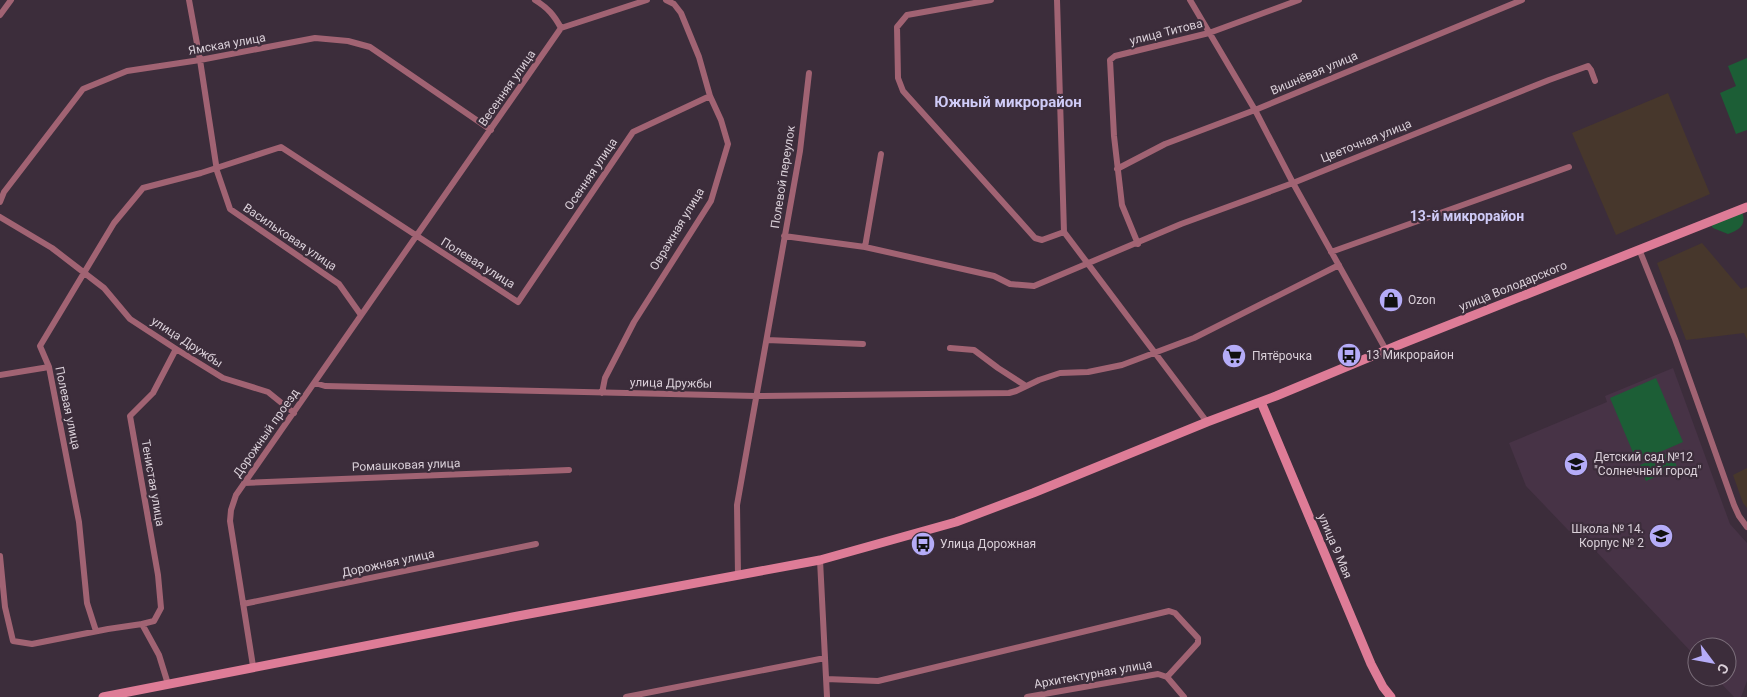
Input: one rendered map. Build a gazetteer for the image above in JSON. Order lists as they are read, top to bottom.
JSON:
{
  "streets": {
    "main road": ["улица Володарского", "улица 9 Мая"],
    "street": [
      "улица Титова",
      "Ямская улица",
      "Вишнёвая улица",
      "Весенняя улица",
      "Цветочная улица",
      "Осенняя улица",
      "Полевой переулок",
      "Овражная улица",
      "Васильковая улица",
      "Полевая улица",
      "улица Дружбы",
      "Дорожный проезд",
      "Ромашковая улица",
      "Тенистая улица",
      "Дорожная улица",
      "Архитектурная улица"
    ]
  },
  "crossings": [
    ["улица Титова", "Вишнёвая улица"],
    ["Ямская улица", "Весенняя улица"],
    ["Ямская улица", "Васильковая улица"],
    ["Весенняя улица", "Полевая улица"],
    ["Весенняя улица", "Дорожный проезд"],
    ["Цветочная улица", "Полевой переулок"],
    ["Осенняя улица", "Овражная улица"],
    ["Осенняя улица", "Полевая улица"],
    ["Овражная улица", "улица Дружбы"],
    ["Васильковая улица", "Полевая улица"],
    ["Васильковая улица", "Дорожный проезд"],
    ["Полевая улица", "улица Дружбы"],
    ["Полевая улица", "Дорожный проезд"],
    ["улица Володарского", "Дорожный проезд"],
    ["улица Володарского", "улица 9 Мая"],
    ["улица Дружбы", "Дорожный проезд"],
    ["улица Дружбы", "Тенистая улица"],
    ["Дорожный проезд", "Ромашковая улица"],
    ["Дорожный проезд", "Дорожная улица"]
  ],
  "districts": ["Южный микрорайон", "13-й микрорайон"],
  "places": {
    "shop": ["Ozon"],
    "bus stop": ["13 Микрорайон", "Улица Дорожная"],
    "supermarket": ["Пятёрочка"],
    "school or university": ["Детский сад №12 \"Солнечный город\"", "Школа № 14. Корпус № 2"]
  },
  "north": "bottom right"
}
